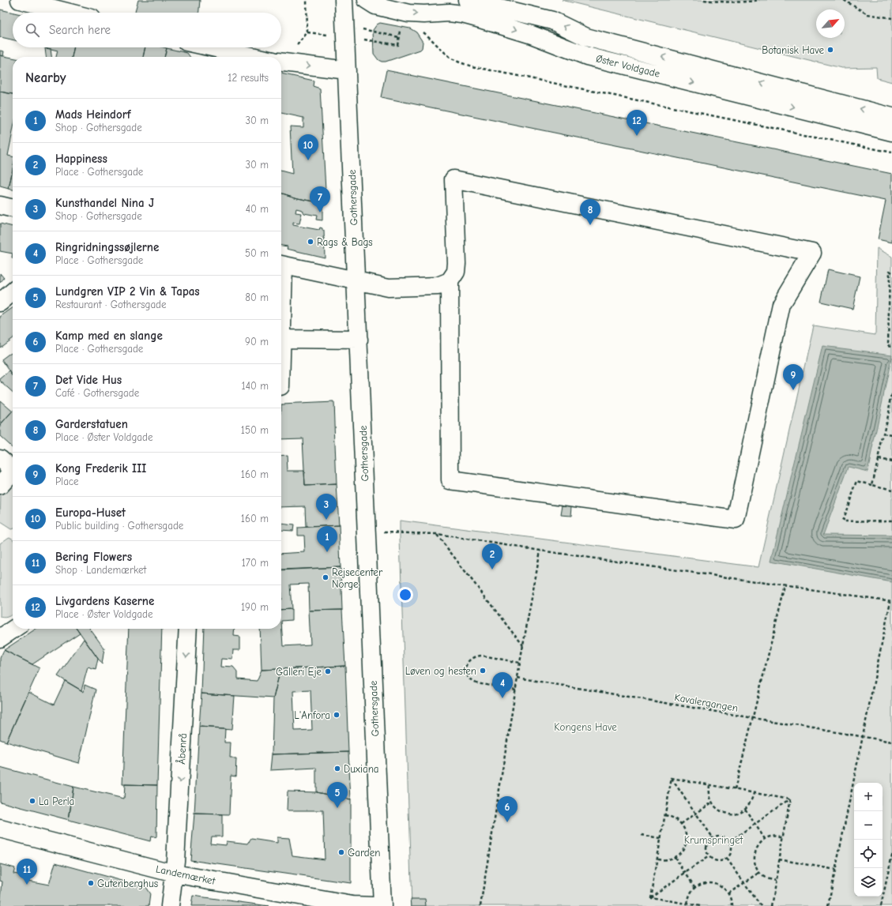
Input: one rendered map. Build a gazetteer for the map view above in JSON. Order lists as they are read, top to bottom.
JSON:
{
  "streets": {
    "street": [
      "Øster Voldgade",
      "Gothersgade",
      "Åbenrå",
      "Landemærket"
    ],
    "path": ["Kavalergangen"]
  },
  "crossings": [
    ["Åbenrå", "Landemærket"]
  ],
  "one_way": ["Åbenrå"],
  "parks": ["Kongens Have", "Krumspringet"],
  "places": [
    "Botanisk Have",
    "Rags & Bags",
    "Rejsecenter Norge",
    "Løven og hesten",
    "Galleri Eje",
    "L'Anfora",
    "Duxiana",
    "La Perla",
    "Garden",
    "Gutenberghus"
  ],
  "north": "top right",
  "page": {
    "search": "Search here",
    "heading": ["Nearby", "12 results"],
    "list": [
      {
        "mark": "1",
        "name": "Mads Heindorf",
        "note": "Shop · Gothersgade",
        "value": "30 m"
      },
      {
        "mark": "2",
        "name": "Happiness",
        "note": "Place · Gothersgade",
        "value": "30 m"
      },
      {
        "mark": "3",
        "name": "Kunsthandel Nina J",
        "note": "Shop · Gothersgade",
        "value": "40 m"
      },
      {
        "mark": "4",
        "name": "Ringridningssøjlerne",
        "note": "Place · Gothersgade",
        "value": "50 m"
      },
      {
        "mark": "5",
        "name": "Lundgren VIP 2 Vin & Tapas",
        "note": "Restaurant · Gothersgade",
        "value": "80 m"
      },
      {
        "mark": "6",
        "name": "Kamp med en slange",
        "note": "Place · Gothersgade",
        "value": "90 m"
      },
      {
        "mark": "7",
        "name": "Det Vide Hus",
        "note": "Café · Gothersgade",
        "value": "140 m"
      },
      {
        "mark": "8",
        "name": "Garderstatuen",
        "note": "Place · Øster Voldgade",
        "value": "150 m"
      },
      {
        "mark": "9",
        "name": "Kong Frederik III",
        "note": "Place",
        "value": "160 m"
      },
      {
        "mark": "10",
        "name": "Europa-Huset",
        "note": "Public building · Gothersgade",
        "value": "160 m"
      },
      {
        "mark": "11",
        "name": "Bering Flowers",
        "note": "Shop · Landemærket",
        "value": "170 m"
      },
      {
        "mark": "12",
        "name": "Livgardens Kaserne",
        "note": "Place · Øster Voldgade",
        "value": "190 m"
      }
    ],
    "pins": [
      "12",
      "10",
      "7",
      "8",
      "9",
      "3",
      "1",
      "2",
      "4",
      "5",
      "6",
      "11"
    ],
    "map_buttons": ["+", "−"]
  }
}
